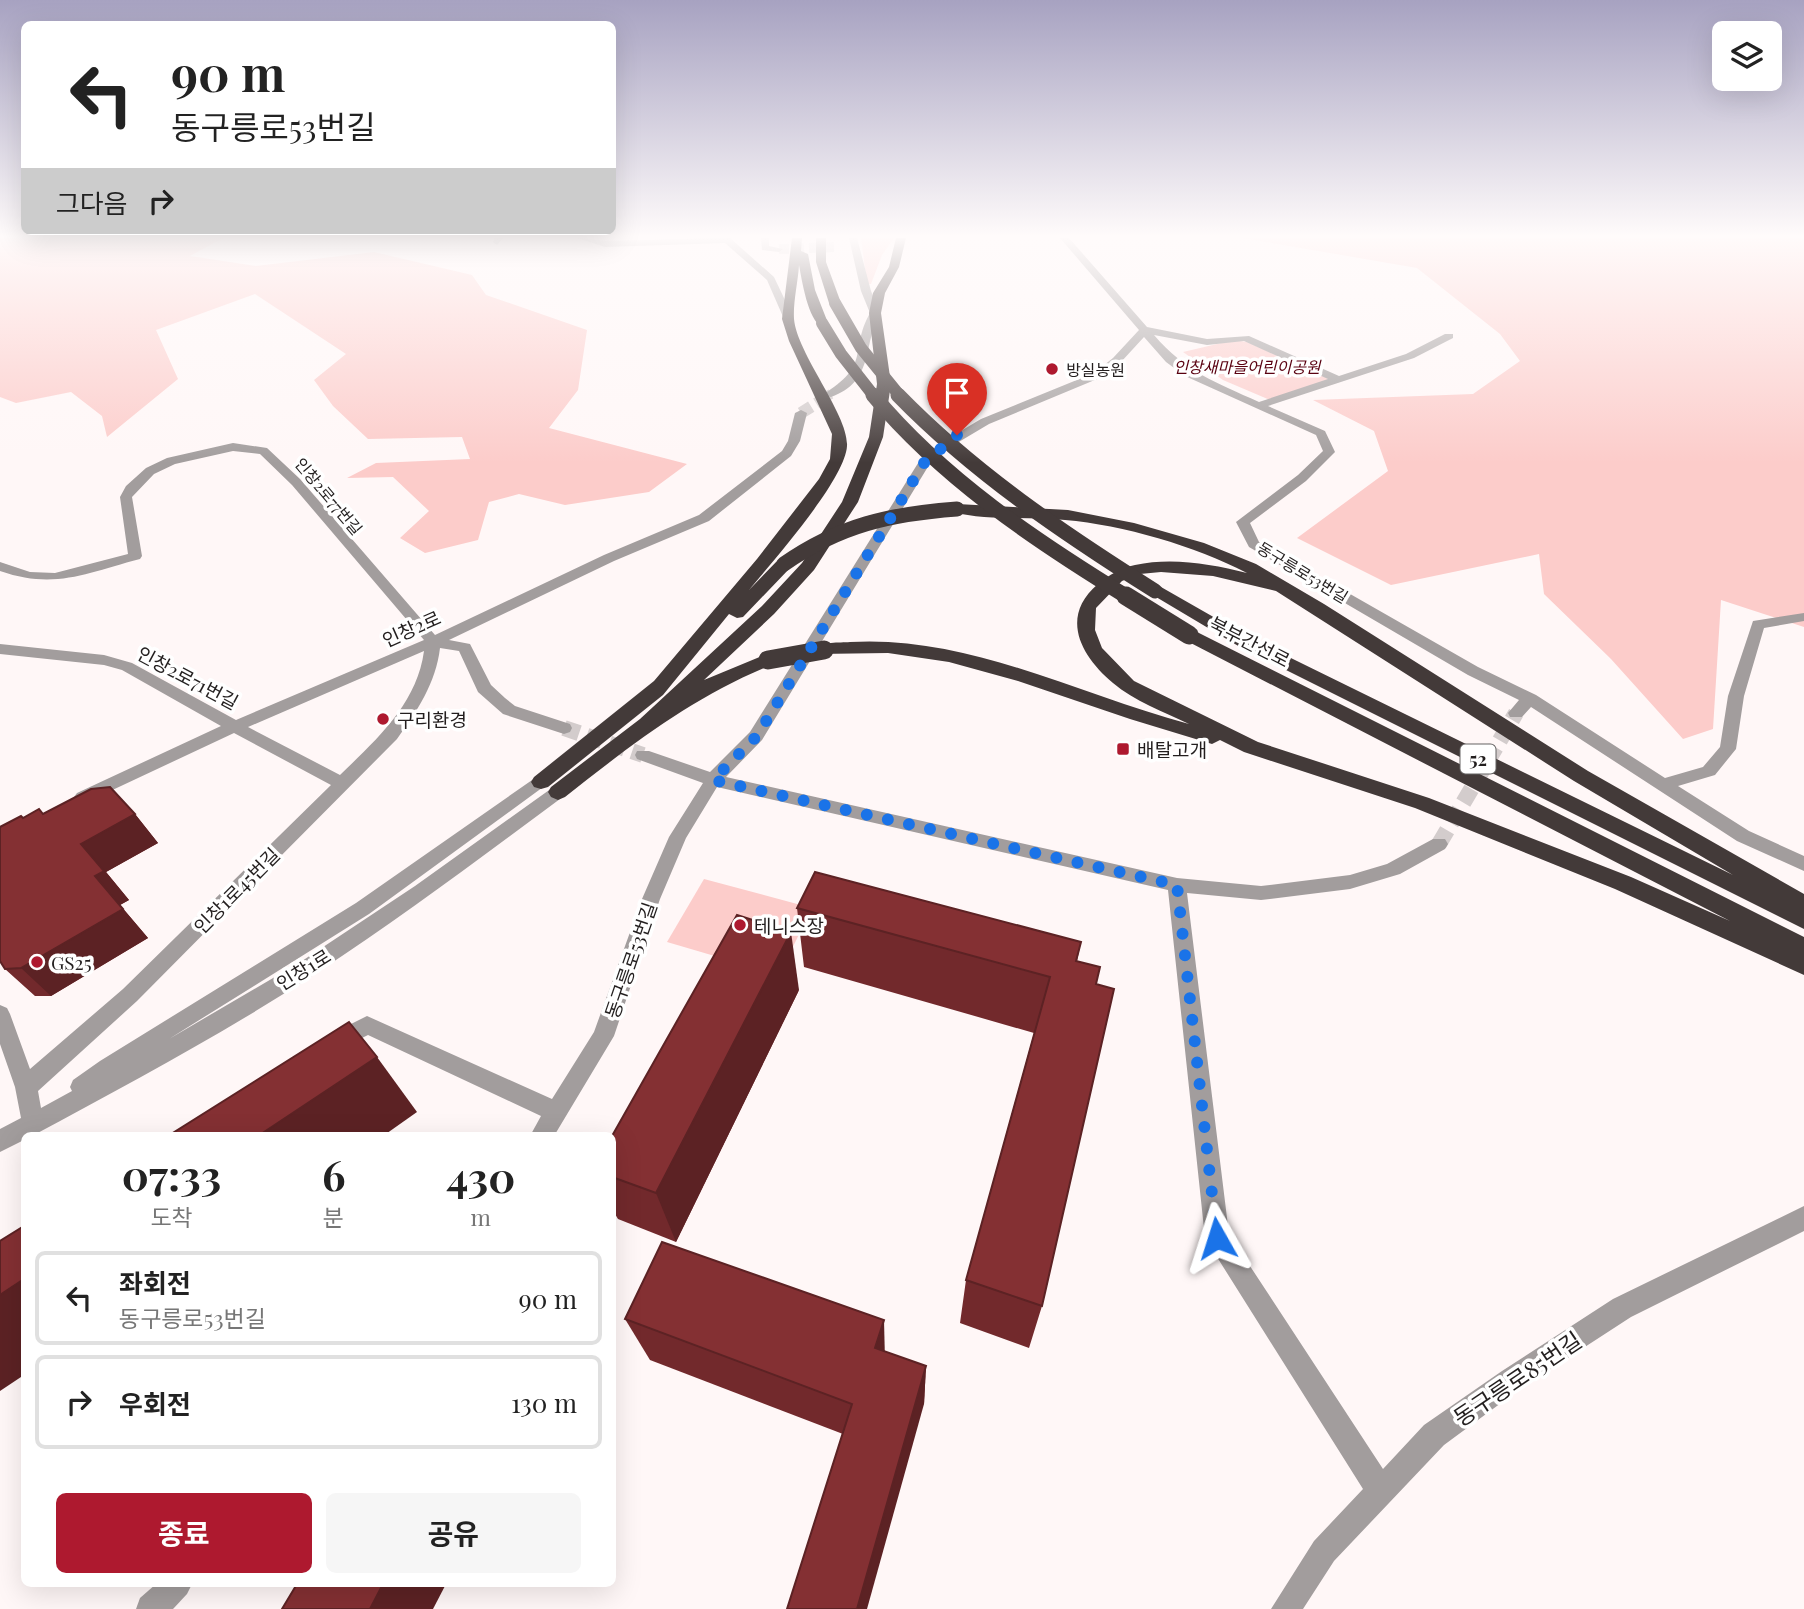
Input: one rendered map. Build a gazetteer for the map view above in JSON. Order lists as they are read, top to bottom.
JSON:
{
  "streets": {
    "highway": ["북부간선로", "52"],
    "street": [
      "인창2로77번길",
      "동구릉로53번길",
      "인창2로",
      "인창2로71번길",
      "인창1로45번길",
      "인창1로",
      "동구릉로85번길"
    ]
  },
  "crossings": [
    ["인창2로77번길", "인창2로"],
    ["인창2로77번길", "인창1로45번길"],
    ["인창2로", "인창2로71번길"],
    ["인창2로", "인창1로45번길"],
    ["인창2로71번길", "인창1로45번길"]
  ],
  "parks": ["인창새마을어린이공원"],
  "places": {
    "other": [
      "방실농원",
      "구리환경",
      "테니스장",
      "GS25"
    ],
    "transit": ["배탈고개"]
  },
  "page": {
    "turn": ["90 m", "동구릉로53번길"],
    "then": "그다음",
    "eta": [
      "07:33",
      "도착",
      "6",
      "분",
      "430",
      "m"
    ],
    "list": [
      {
        "name": "좌회전",
        "note": "동구릉로53번길",
        "value": "90 m"
      },
      {
        "name": "우회전",
        "value": "130 m"
      }
    ],
    "buttons": ["종료", "공유"]
  }
}
